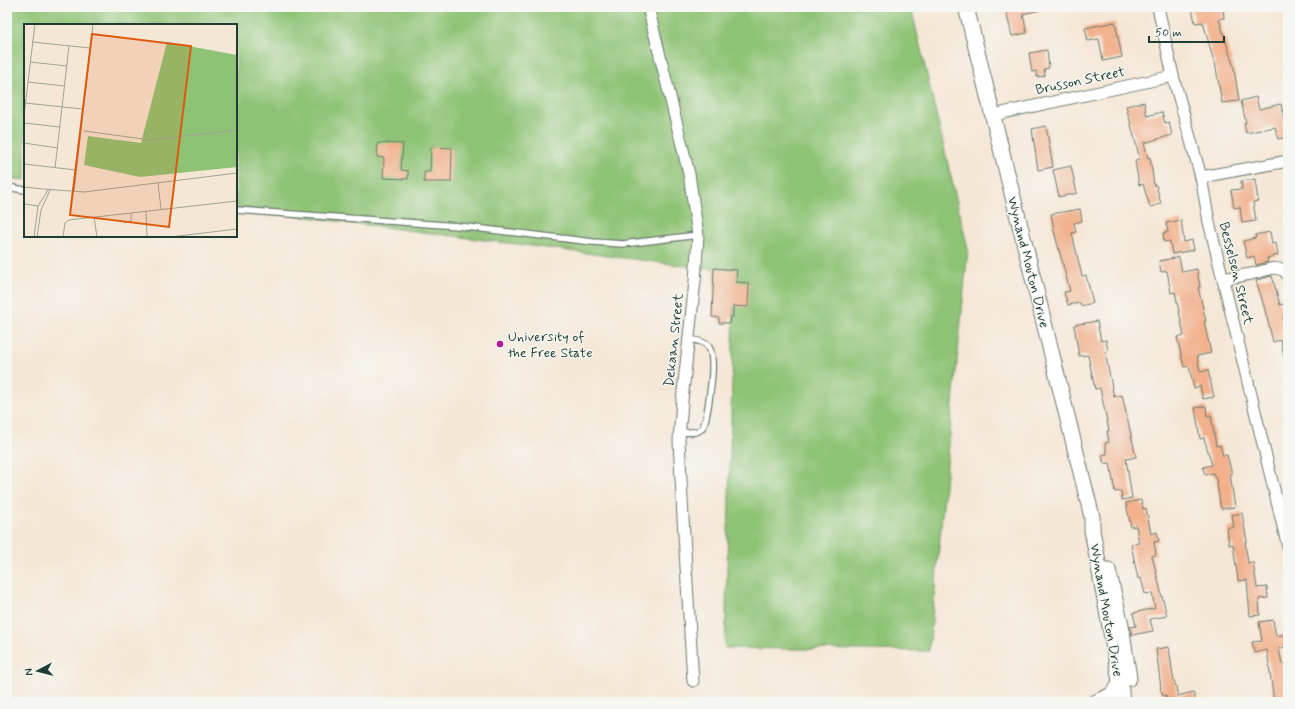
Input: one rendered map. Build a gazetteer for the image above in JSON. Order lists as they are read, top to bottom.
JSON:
{
  "streets": {
    "street": [
      "Brusson Street",
      "Wynand Mouton Drive",
      "Besselsen Street",
      "Dekaan Street"
    ]
  },
  "crossings": [
    ["Brusson Street", "Wynand Mouton Drive"],
    ["Brusson Street", "Besselsen Street"]
  ],
  "places": ["University of the Free State"],
  "scale_bar": "50 m",
  "north": "left"
}
